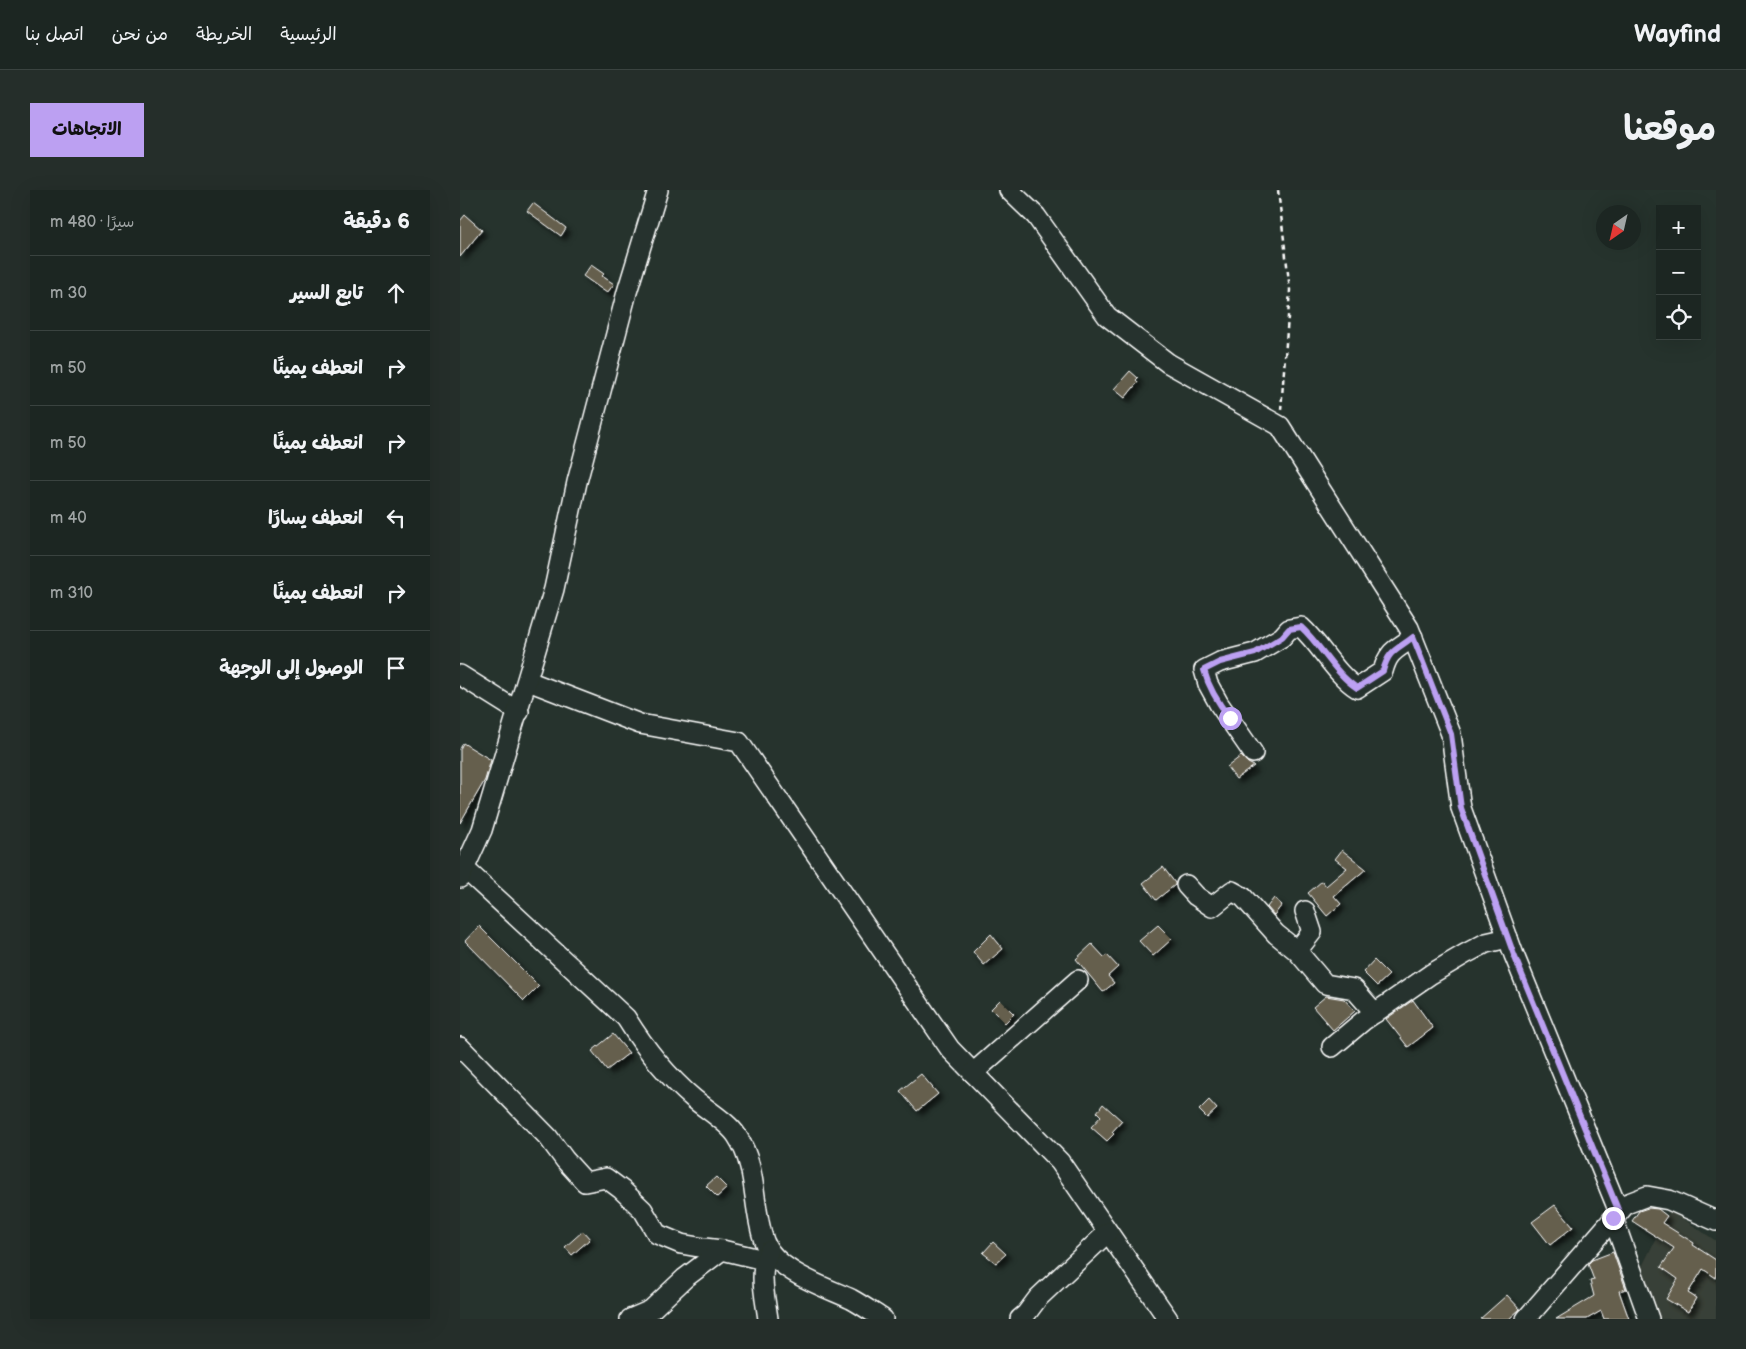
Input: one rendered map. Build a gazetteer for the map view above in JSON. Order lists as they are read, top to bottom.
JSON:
{
  "north": "bottom left",
  "page": {
    "header": "Wayfind",
    "nav": [
      "الرئيسية",
      "الخريطة",
      "من نحن",
      "اتصل بنا"
    ],
    "title": "موقعنا",
    "buttons": "الاتجاهات",
    "heading": ["6 دقيقة", "سيرًا · 480 m"],
    "map_buttons": ["+", "−"],
    "list": [
      ["تابع السير", "30 m"],
      ["انعطف يمينًا", "50 m"],
      ["انعطف يمينًا", "50 m"],
      ["انعطف يسارًا", "40 m"],
      ["انعطف يمينًا", "310 m"],
      "الوصول إلى الوجهة"
    ]
  }
}
